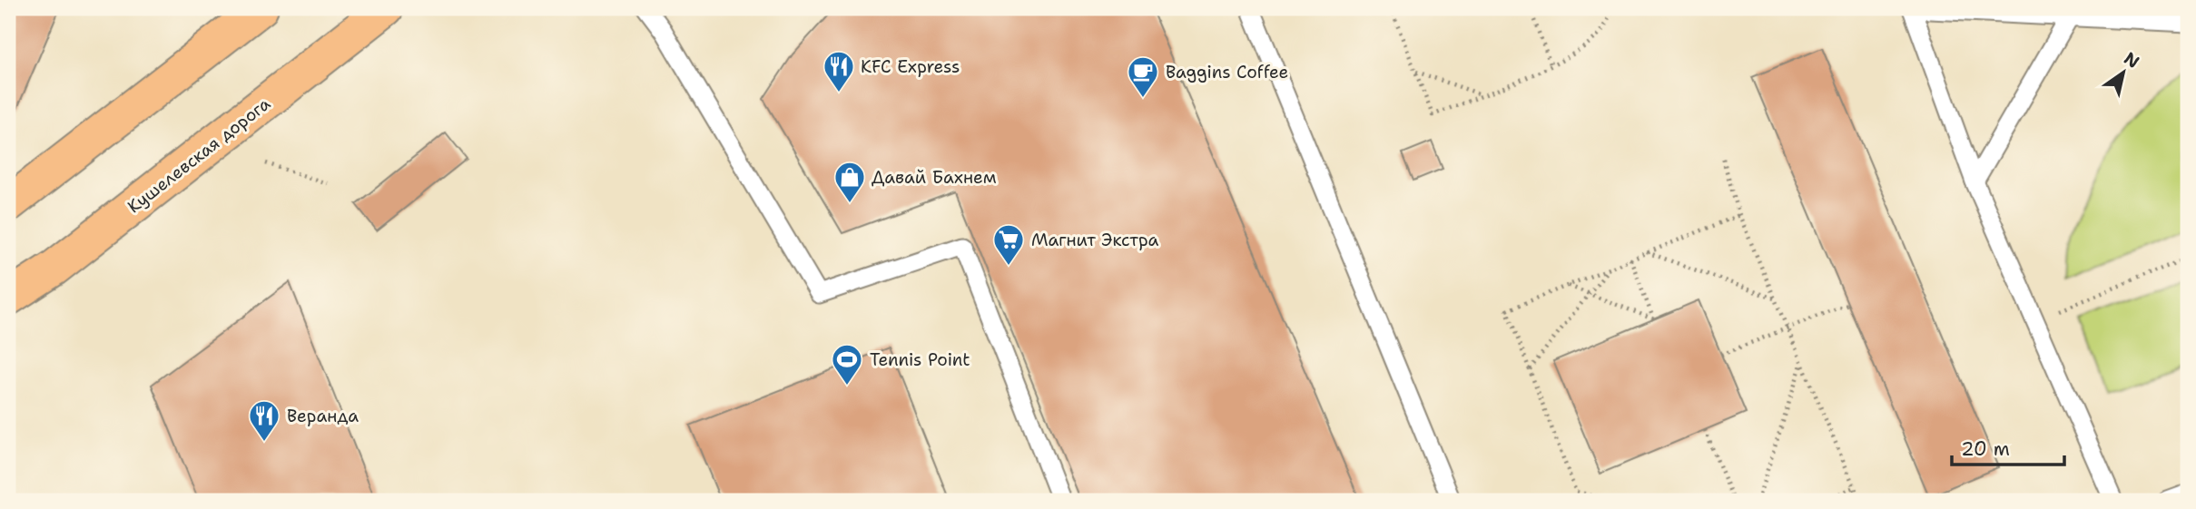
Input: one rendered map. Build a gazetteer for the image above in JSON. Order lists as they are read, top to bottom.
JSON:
{
  "streets": {
    "main road": ["Кушелевская дорога"]
  },
  "places": {
    "restaurant": ["KFC Express", "Веранда"],
    "cafe": ["Baggins Coffee"],
    "shop": ["Давай Бахнем"],
    "supermarket": ["Магнит Экстра"],
    "sports": ["Tennis Point"]
  },
  "scale_bar": "20 m",
  "north": "top right"
}
